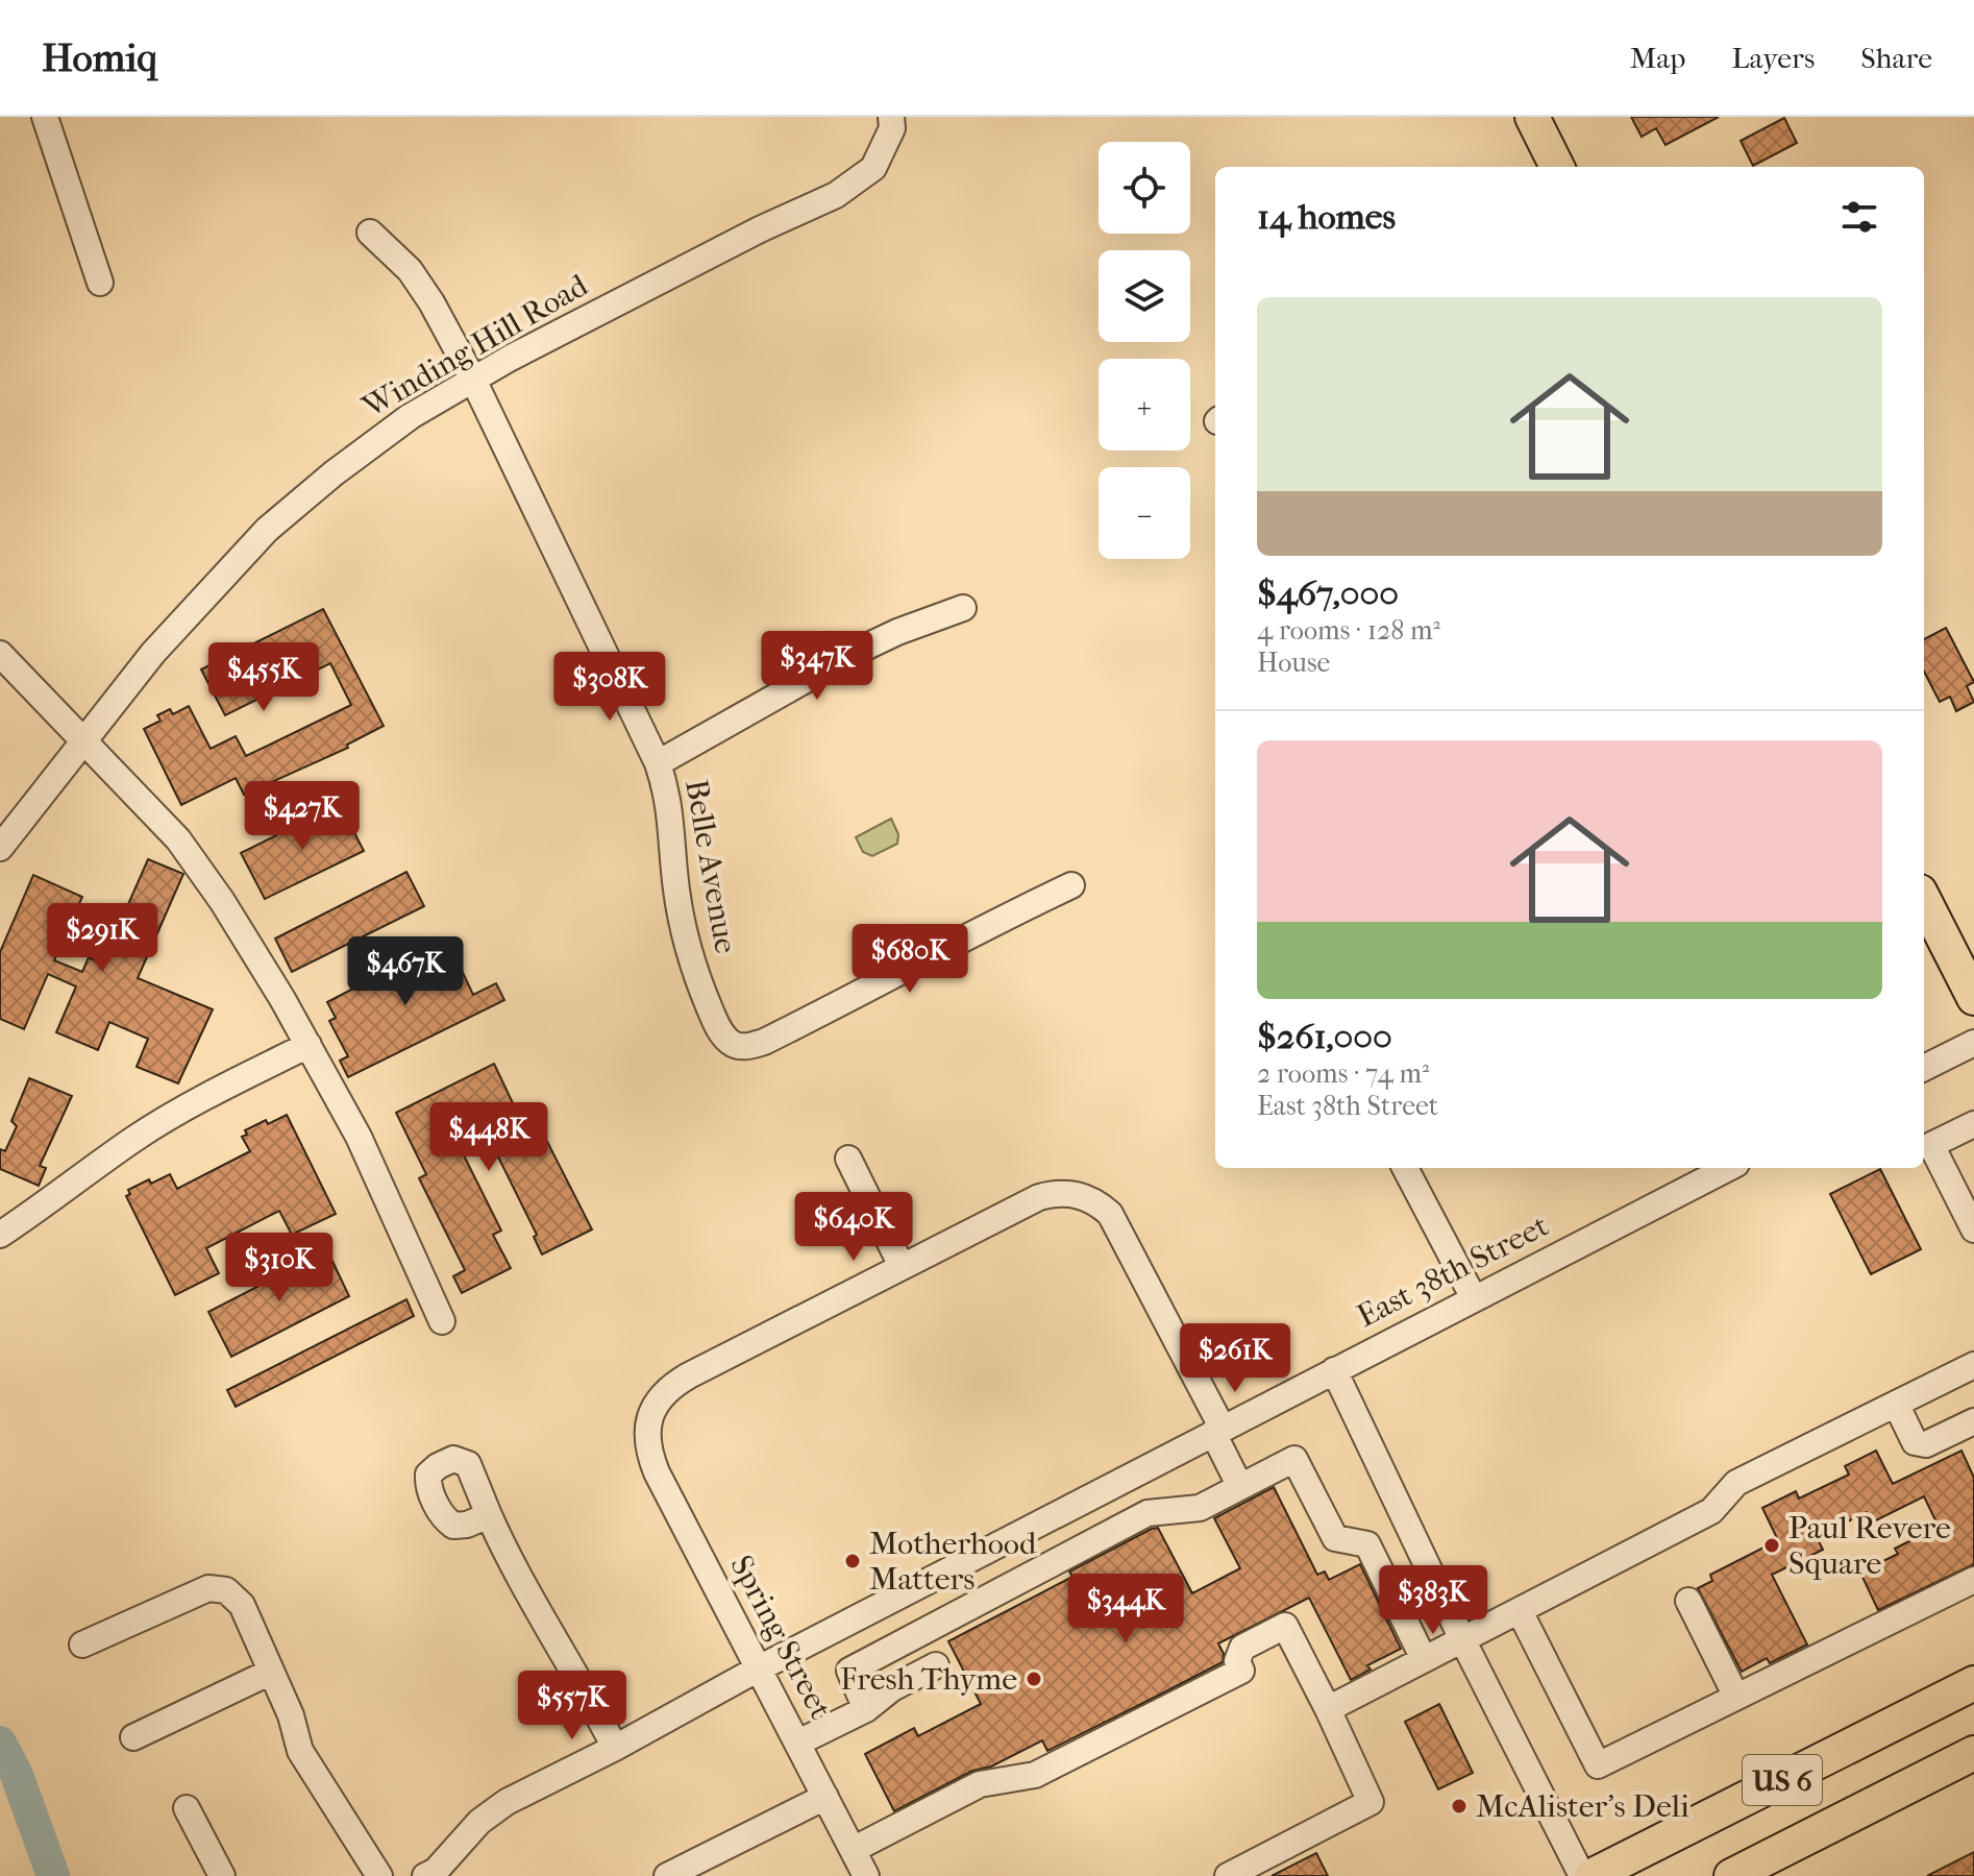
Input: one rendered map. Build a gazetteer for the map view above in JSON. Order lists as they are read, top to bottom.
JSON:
{
  "streets": {
    "main road": ["US 6"],
    "street": [
      "Winding Hill Road",
      "Belle Avenue",
      "East 38th Street",
      "Spring Street"
    ]
  },
  "crossings": [
    ["Winding Hill Road", "Belle Avenue"],
    ["East 38th Street", "Spring Street"]
  ],
  "places": [
    "Paul Revere Square",
    "Motherhood Matters",
    "Fresh Thyme",
    "McAlister's Deli"
  ],
  "page": {
    "header": "Homiq",
    "nav": ["Map", "Layers", "Share"],
    "map_buttons": ["+", "−"],
    "heading": "14 homes",
    "list": [
      {
        "name": "$467,000",
        "note": "4 rooms · 128 m² · House"
      },
      {
        "name": "$261,000",
        "note": "2 rooms · 74 m² · East 38th Street"
      }
    ],
    "price": [
      "$347K",
      "$455K",
      "$308K",
      "$427K",
      "$291K",
      "$680K",
      "$467K",
      "$448K",
      "$640K",
      "$310K",
      "$261K",
      "$383K",
      "$344K",
      "$557K"
    ]
  }
}
